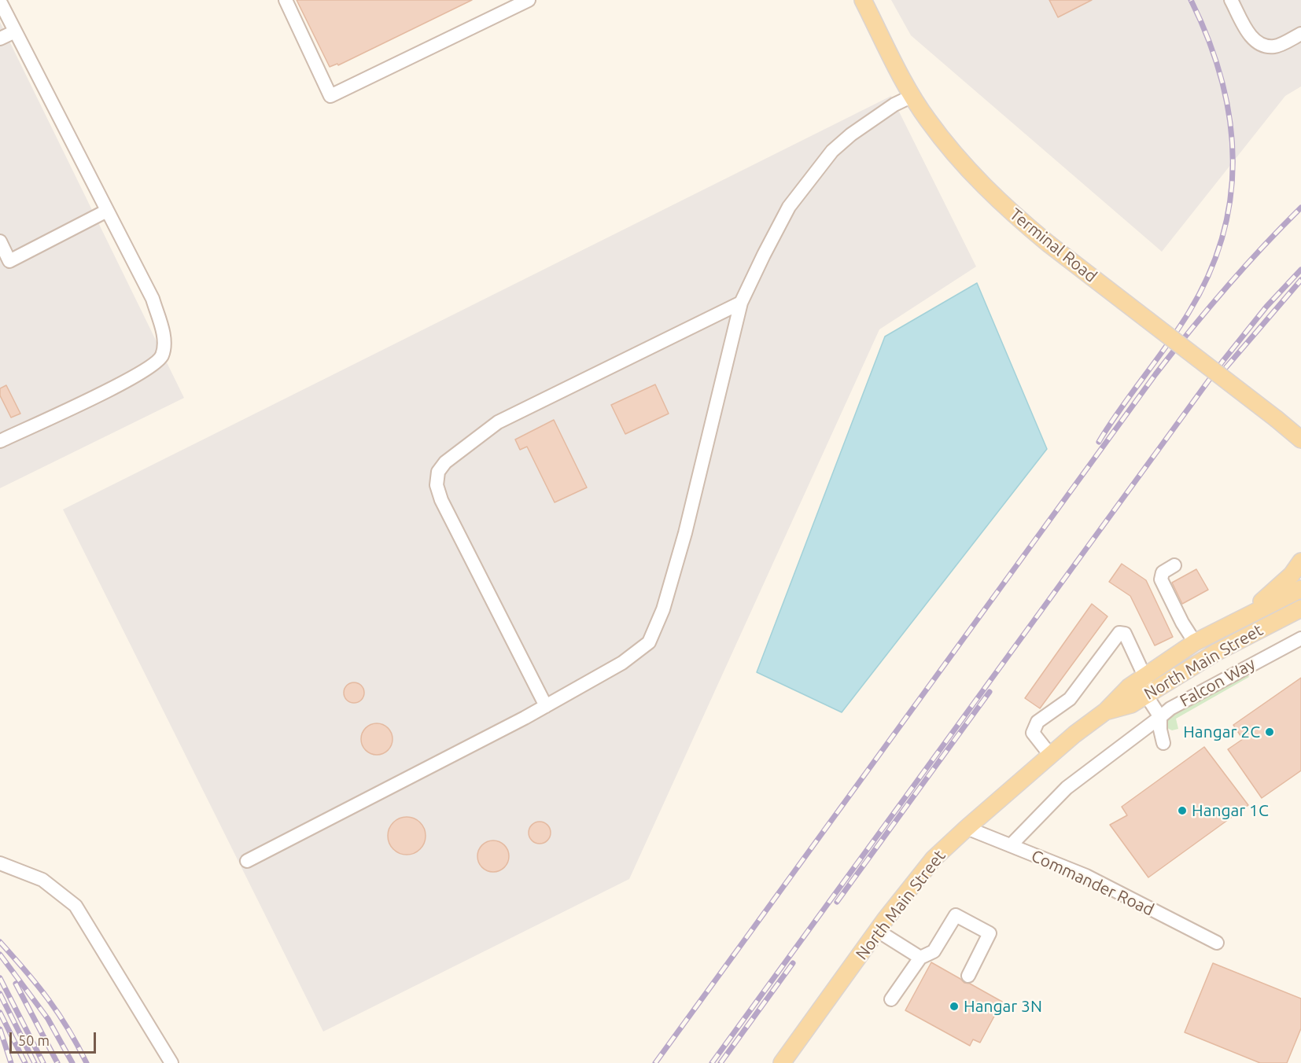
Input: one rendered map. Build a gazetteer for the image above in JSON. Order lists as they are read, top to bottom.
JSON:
{
  "streets": {
    "main road": ["Terminal Road", "North Main Street"],
    "street": ["Falcon Way", "Commander Road"]
  },
  "crossings": [
    ["North Main Street", "Commander Road"],
    ["Falcon Way", "Commander Road"]
  ],
  "places": ["Hangar 2C", "Hangar 1C", "Hangar 3N"],
  "scale_bar": "50 m"
}
